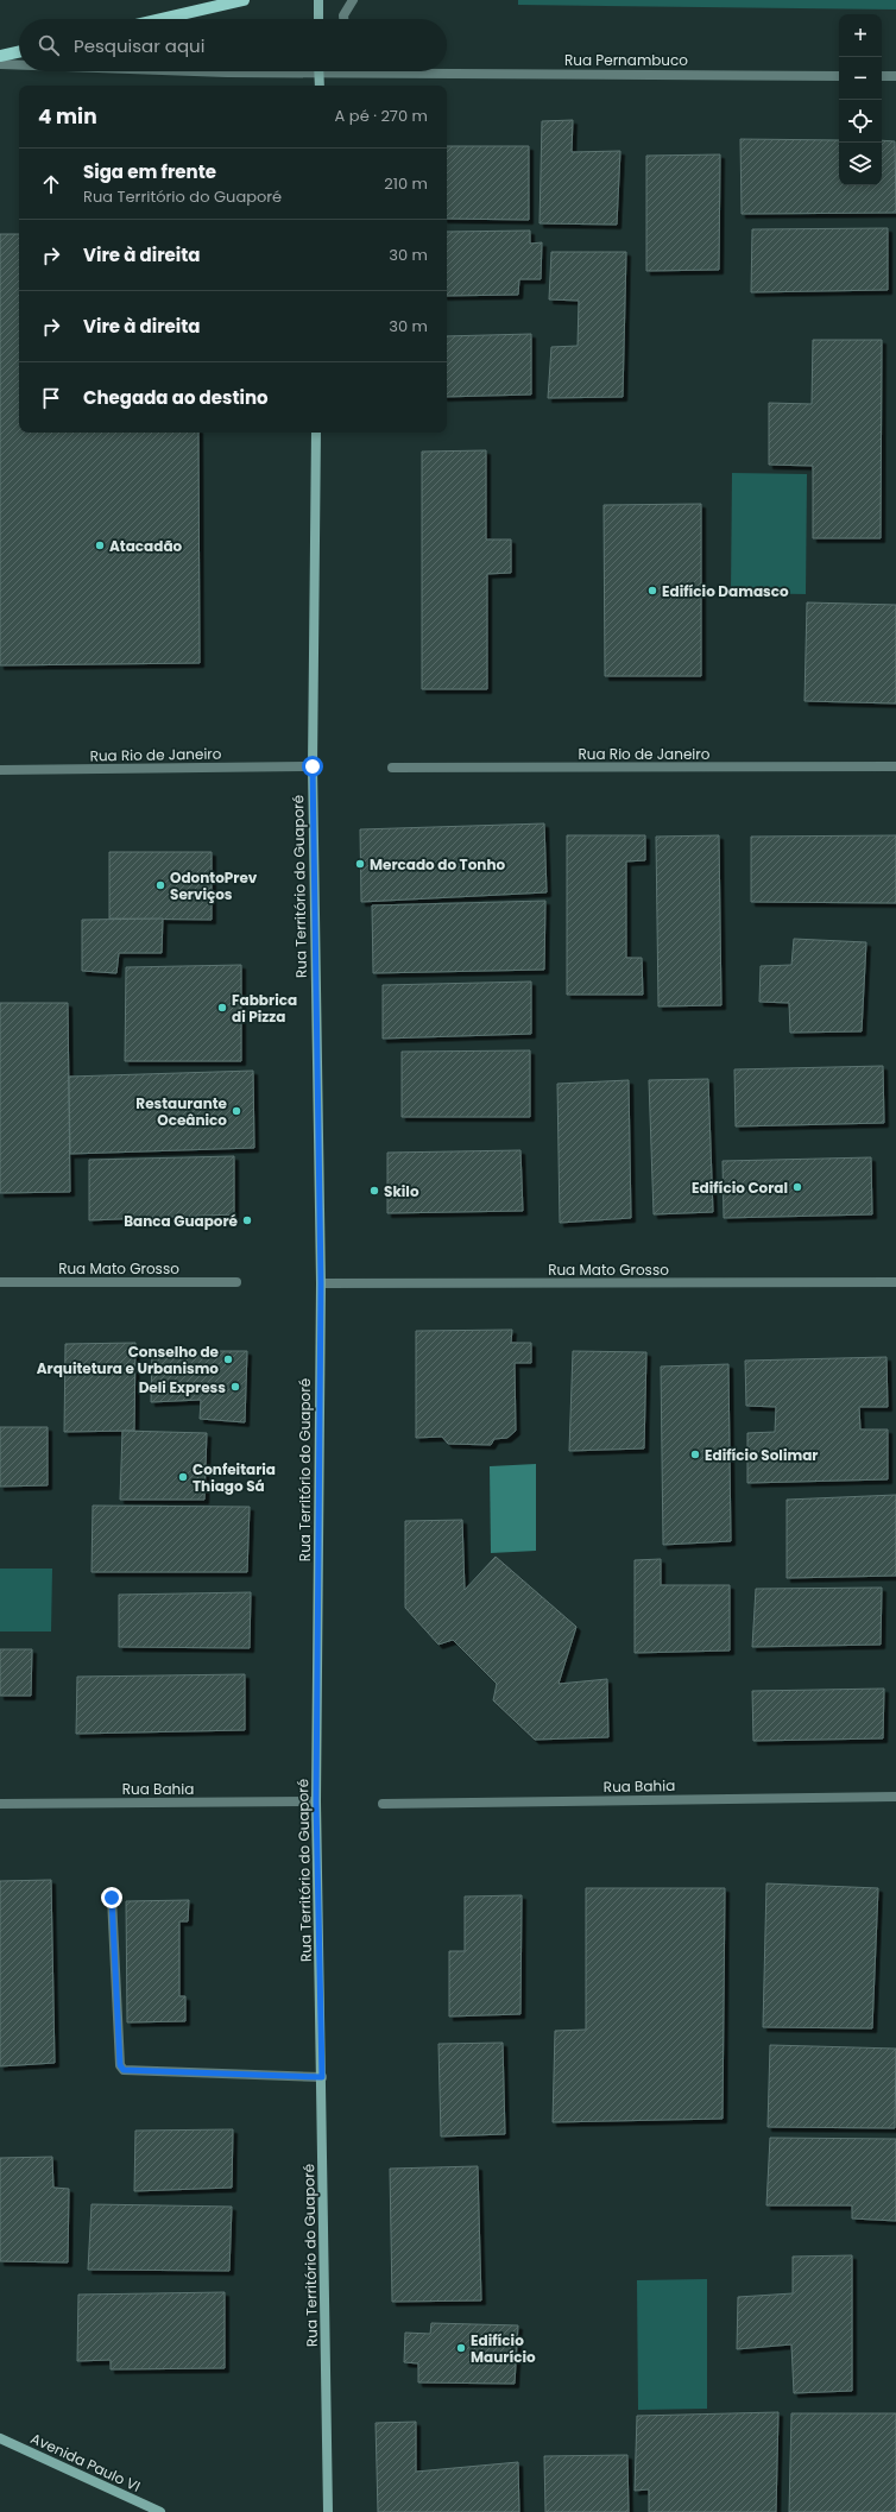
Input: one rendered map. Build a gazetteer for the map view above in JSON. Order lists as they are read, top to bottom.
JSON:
{
  "streets": {
    "street": [
      "Rua Pernambuco",
      "Rua Rio de Janeiro",
      "Rua Território do Guaporé",
      "Rua Mato Grosso",
      "Rua Bahia",
      "Avenida Paulo VI"
    ]
  },
  "crossings": [
    ["Rua Rio de Janeiro", "Rua Território do Guaporé"],
    ["Rua Território do Guaporé", "Rua Mato Grosso"],
    ["Rua Território do Guaporé", "Rua Bahia"]
  ],
  "places": [
    "Atacadão",
    "Edifício Damasco",
    "Mercado do Tonho",
    "OdontoPrev Serviços",
    "Fabbrica di Pizza",
    "Restaurante Oceânico",
    "Edifício Coral",
    "Skilo",
    "Banca Guaporé",
    "Conselho de Arquitetura e Urbanismo",
    "Deli Express",
    "Edifício Solimar",
    "Confeitaria Thiago Sá",
    "Edifício Maurício"
  ],
  "page": {
    "map_buttons": ["+", "−"],
    "search": "Pesquisar aqui",
    "heading": ["4 min", "A pé · 270 m"],
    "list": [
      ["Siga em frente", "Rua Território do Guaporé", "210 m"],
      ["Vire à direita", "30 m"],
      ["Vire à direita", "30 m"],
      "Chegada ao destino"
    ]
  }
}
